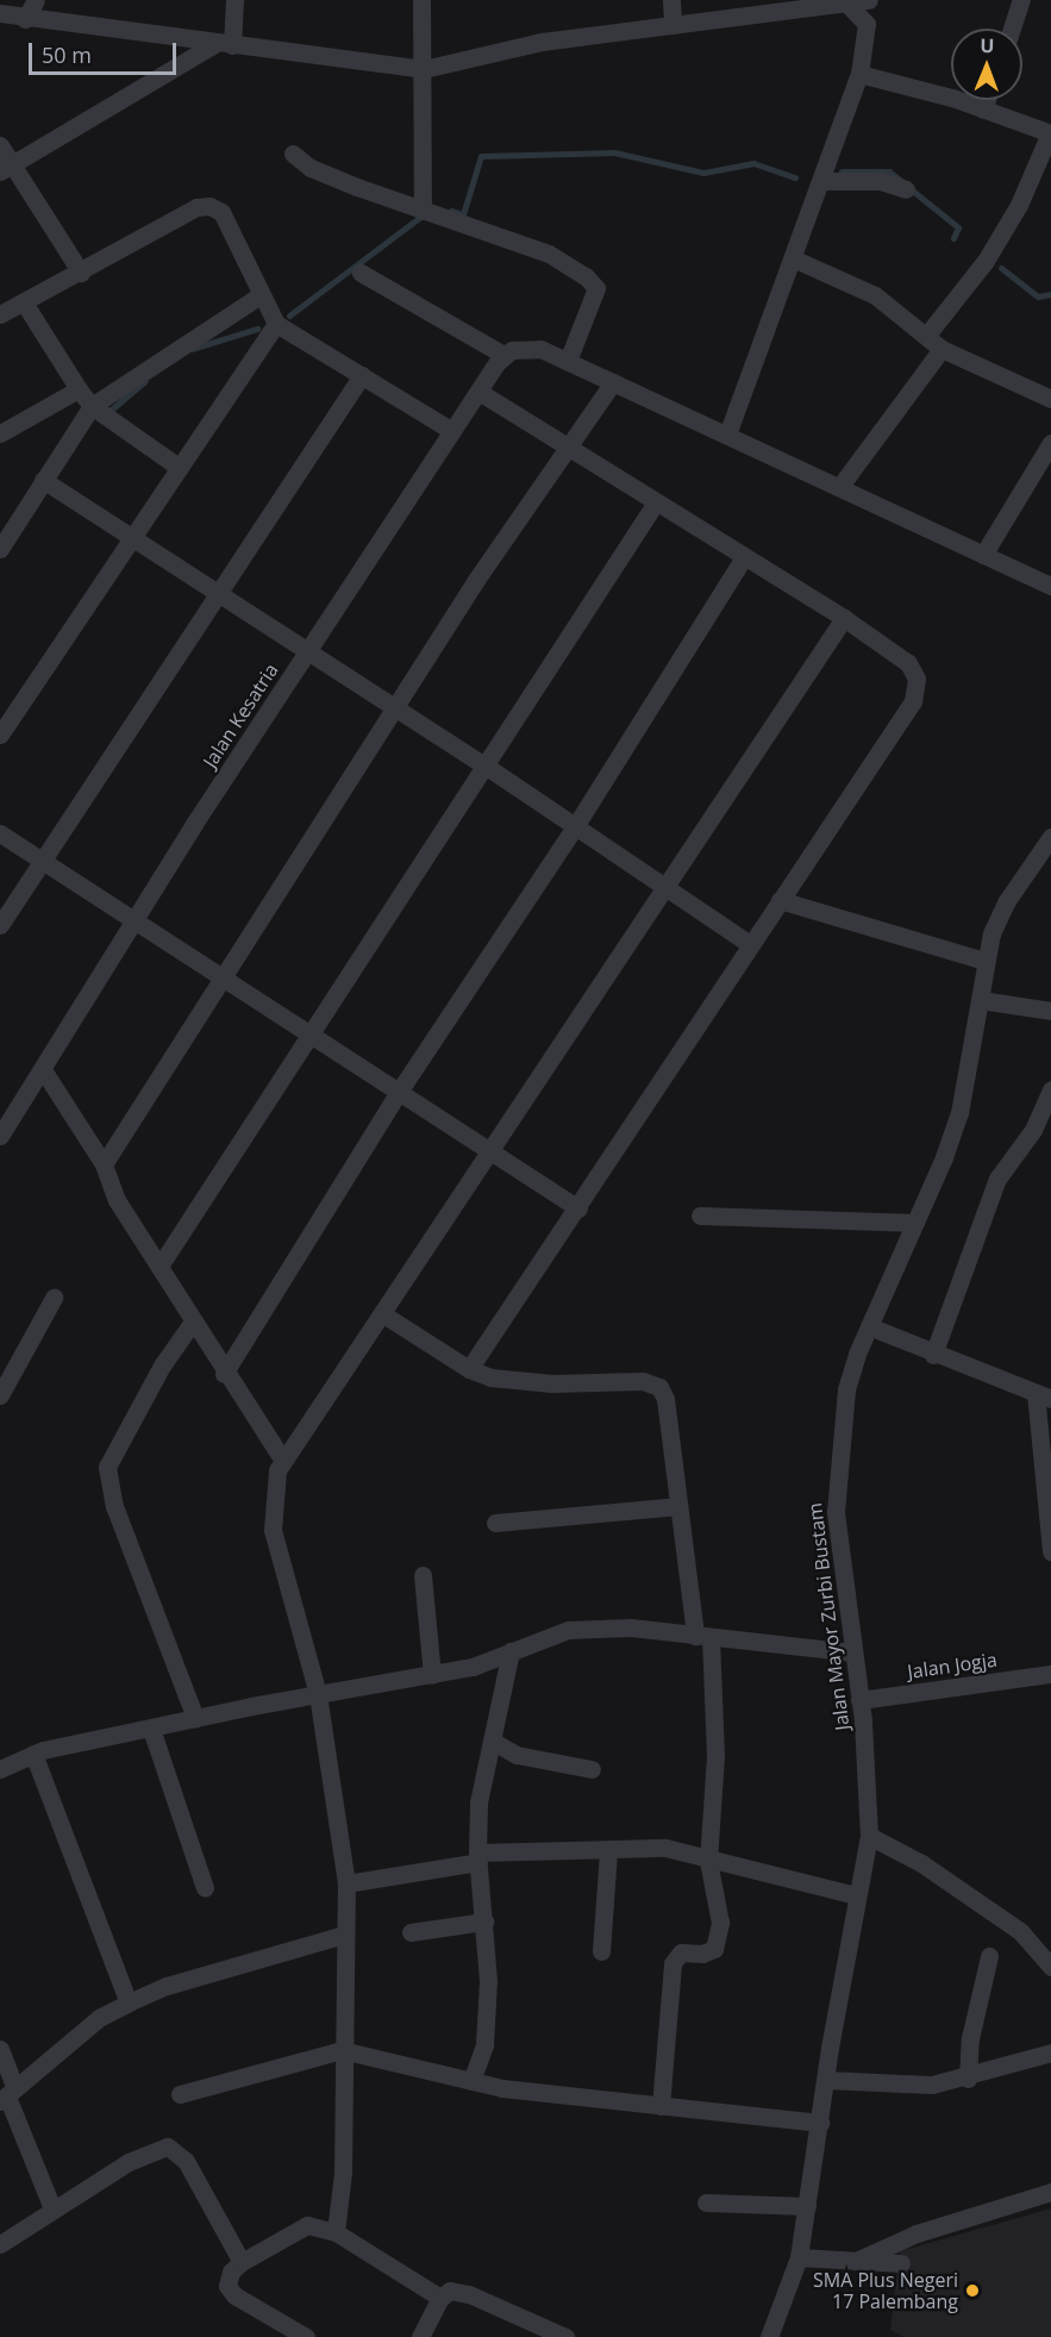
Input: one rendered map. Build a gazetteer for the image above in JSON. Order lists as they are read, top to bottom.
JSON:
{
  "streets": {
    "street": ["Jalan Kesatria", "Jalan Mayor Zurbi Bustam", "Jalan Jogja"]
  },
  "crossings": [
    ["Jalan Mayor Zurbi Bustam", "Jalan Jogja"]
  ],
  "places": ["SMA Plus Negeri 17 Palembang"],
  "scale_bar": "50 m",
  "north": "top"
}
